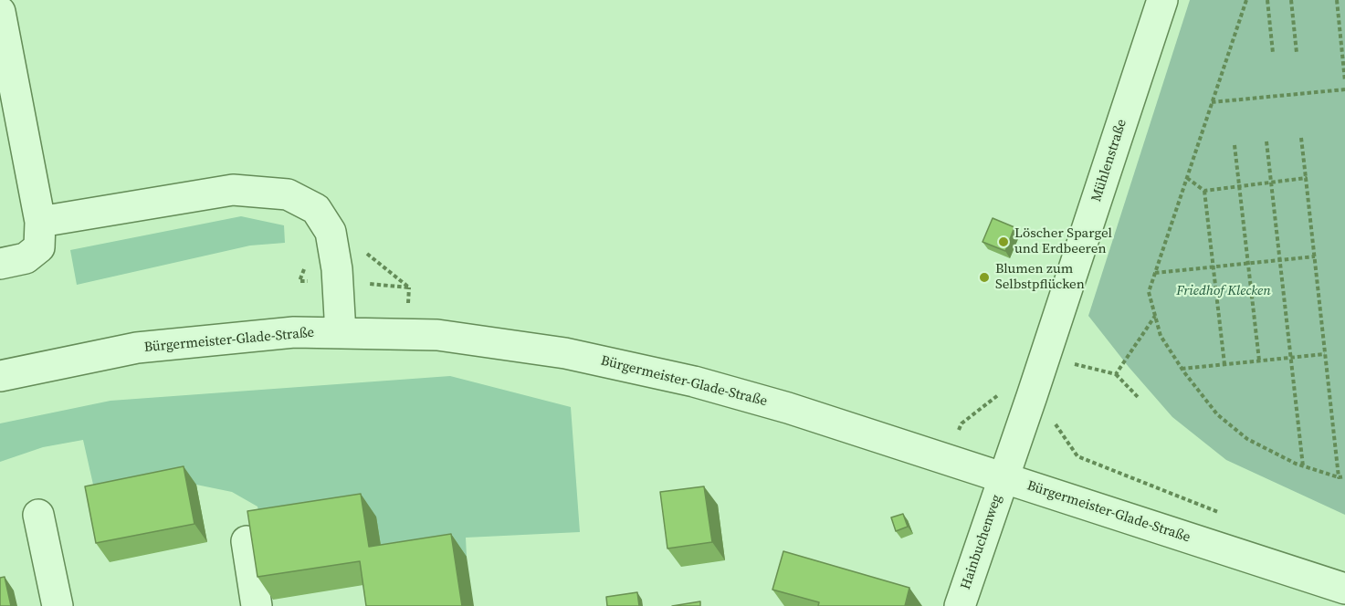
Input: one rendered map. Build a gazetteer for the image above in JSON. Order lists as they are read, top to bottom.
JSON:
{
  "streets": {
    "street": ["Mühlenstraße", "Bürgermeister-Glade-Straße", "Hainbuchenweg"]
  },
  "crossings": [
    ["Mühlenstraße", "Bürgermeister-Glade-Straße"],
    ["Mühlenstraße", "Hainbuchenweg"],
    ["Bürgermeister-Glade-Straße", "Hainbuchenweg"]
  ],
  "parks": ["Friedhof Klecken"],
  "places": ["Löscher Spargel und Erdbeeren", "Blumen zum Selbstpflücken"]
}
